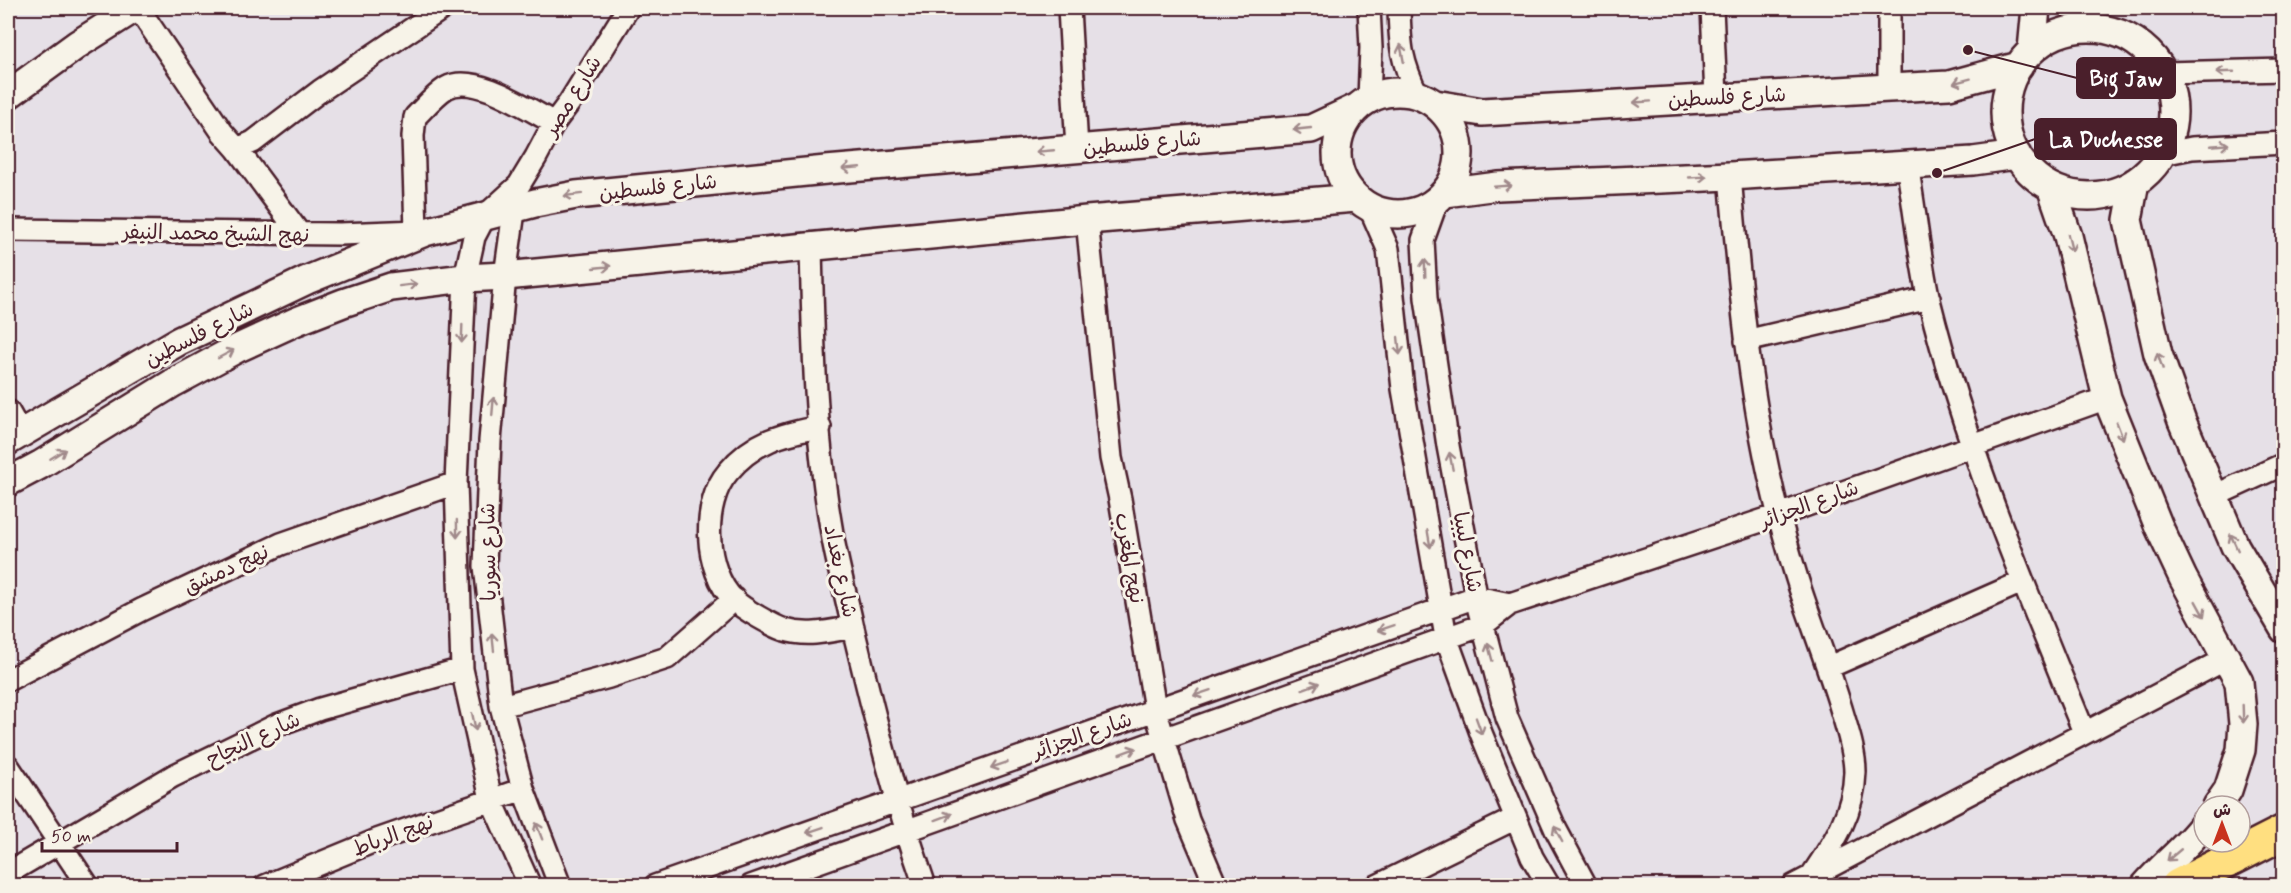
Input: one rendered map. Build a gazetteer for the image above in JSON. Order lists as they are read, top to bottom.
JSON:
{
  "streets": {
    "street": [
      "شارع مصر",
      "شارع فلسطين",
      "نهج الشيخ محمد النيفر",
      "شارع الجزائر",
      "شارع سوريا",
      "شارع ليبيا",
      "نهج المغرب",
      "نهج دمشق",
      "شارع بغداد",
      "شارع النجاح",
      "نهج الرباط"
    ]
  },
  "crossings": [
    ["شارع مصر", "شارع فلسطين"],
    ["شارع مصر", "شارع سوريا"],
    ["شارع فلسطين", "نهج الشيخ محمد النيفر"],
    ["شارع فلسطين", "شارع سوريا"],
    ["شارع فلسطين", "شارع ليبيا"],
    ["شارع فلسطين", "نهج المغرب"],
    ["شارع فلسطين", "شارع بغداد"],
    ["شارع الجزائر", "شارع ليبيا"],
    ["شارع الجزائر", "نهج المغرب"],
    ["شارع الجزائر", "شارع بغداد"],
    ["شارع سوريا", "نهج دمشق"],
    ["شارع سوريا", "شارع النجاح"],
    ["شارع سوريا", "نهج الرباط"]
  ],
  "places": ["Big Jaw", "La Duchesse"],
  "scale_bar": "50 m",
  "north": "top"
}
